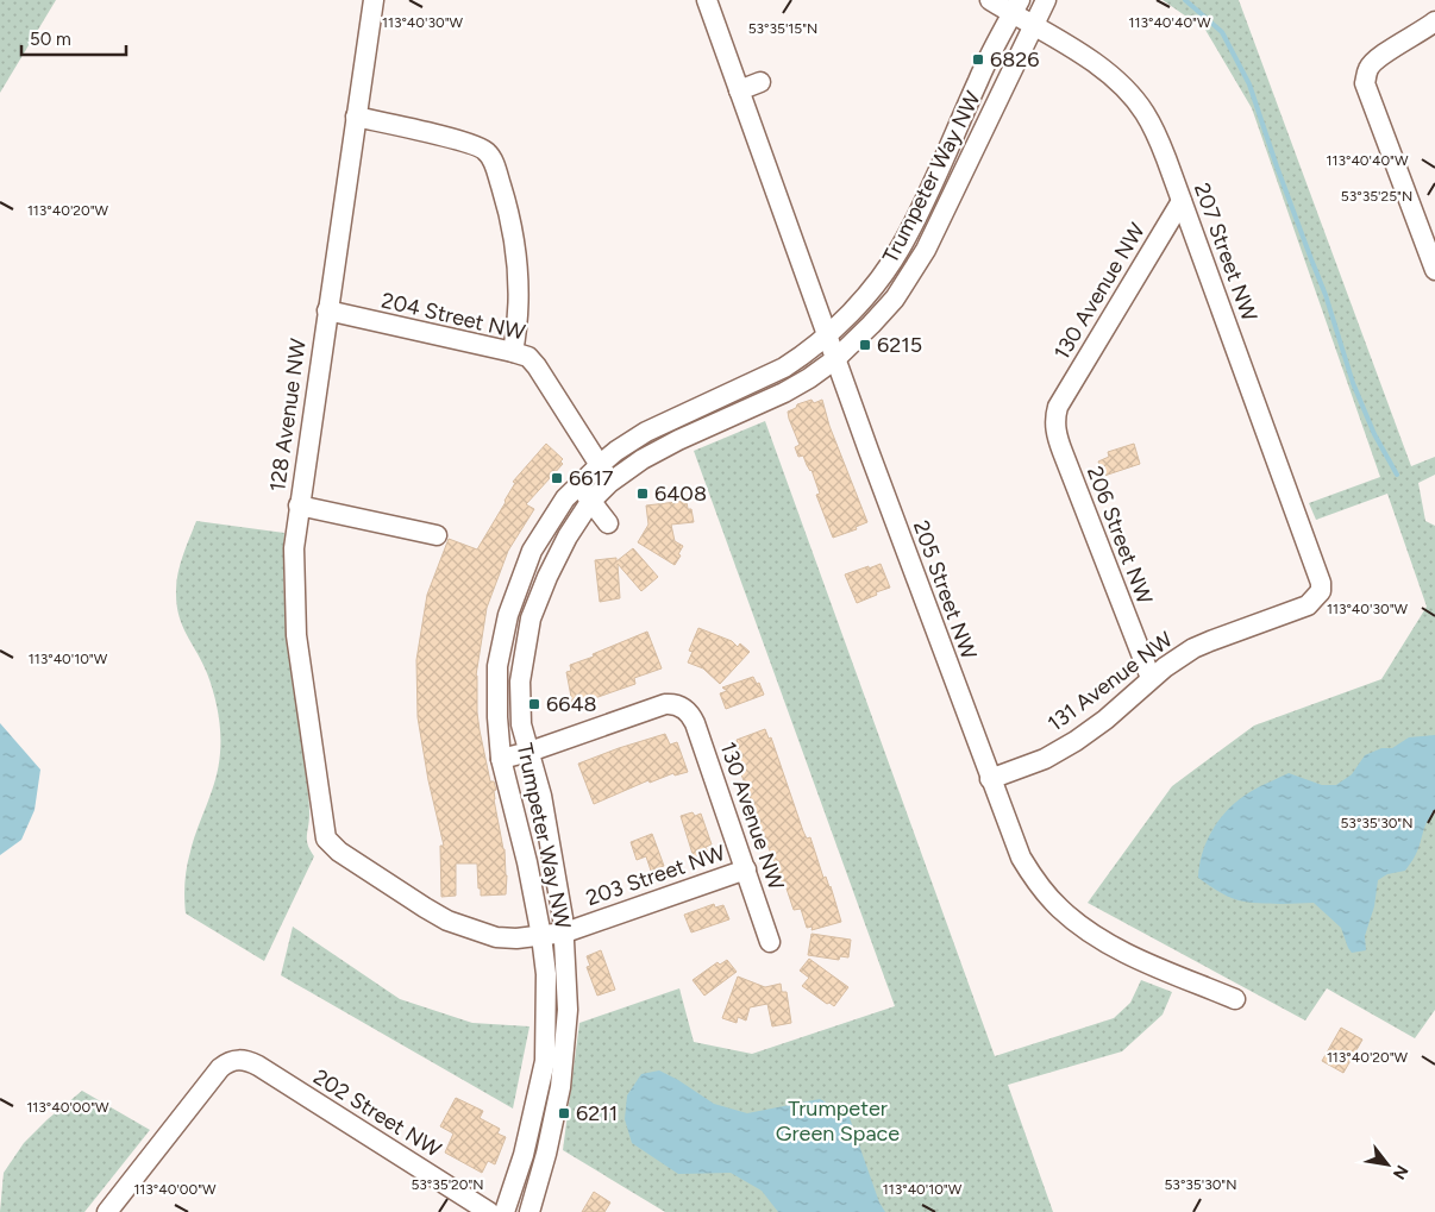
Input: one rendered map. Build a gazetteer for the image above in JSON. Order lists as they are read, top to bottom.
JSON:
{
  "streets": {
    "street": [
      "Trumpeter Way NW",
      "207 Street NW",
      "130 Avenue NW",
      "204 Street NW",
      "128 Avenue NW",
      "206 Street NW",
      "205 Street NW",
      "131 Avenue NW",
      "203 Street NW",
      "202 Street NW"
    ]
  },
  "crossings": [
    ["Trumpeter Way NW", "207 Street NW"],
    ["Trumpeter Way NW", "130 Avenue NW"],
    ["Trumpeter Way NW", "204 Street NW"],
    ["Trumpeter Way NW", "205 Street NW"],
    ["Trumpeter Way NW", "203 Street NW"],
    ["207 Street NW", "130 Avenue NW"],
    ["207 Street NW", "131 Avenue NW"],
    ["130 Avenue NW", "206 Street NW"],
    ["130 Avenue NW", "203 Street NW"],
    ["204 Street NW", "128 Avenue NW"],
    ["128 Avenue NW", "203 Street NW"],
    ["206 Street NW", "131 Avenue NW"],
    ["205 Street NW", "131 Avenue NW"]
  ],
  "parks": ["Trumpeter Green Space"],
  "places": {
    "transit": [
      "6826",
      "6215",
      "6617",
      "6408",
      "6648",
      "6211"
    ]
  },
  "scale_bar": "50 m",
  "north": "bottom right",
  "coordinates": [
    "113°40'30\"W",
    "113°40'40\"W",
    "53°35'15\"N",
    "53°35'25\"N",
    "113°40'20\"W",
    "113°40'10\"W",
    "53°35'30\"N",
    "113°40'00\"W",
    "53°35'20\"N"
  ]
}
